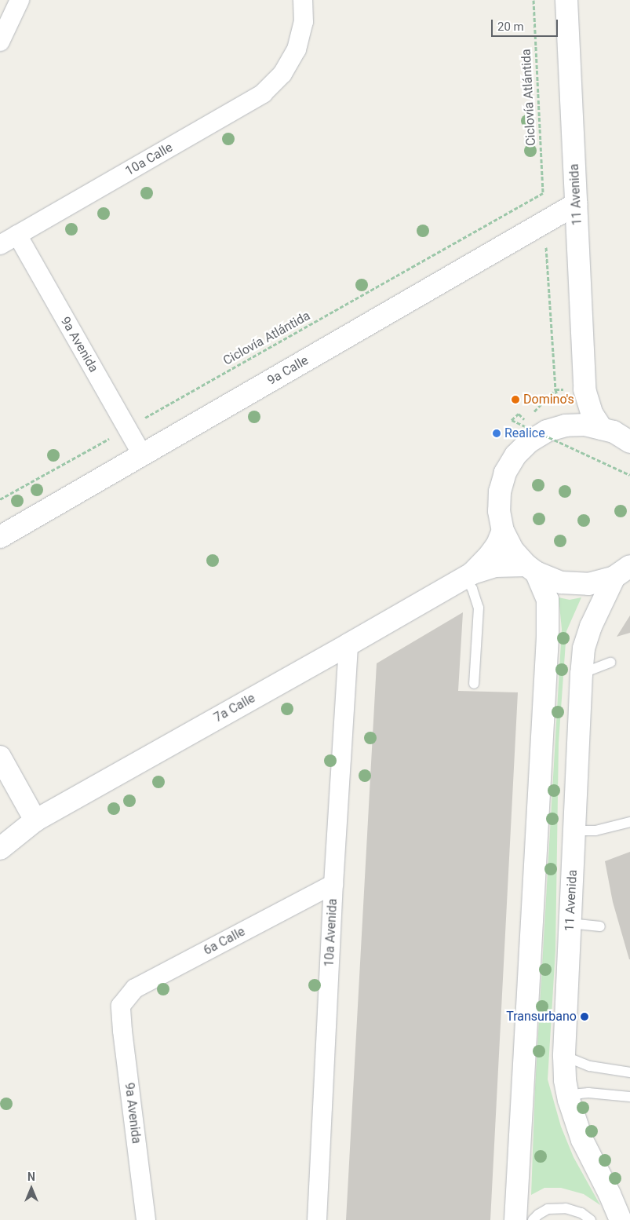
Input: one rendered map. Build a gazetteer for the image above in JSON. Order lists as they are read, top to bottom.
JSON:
{
  "streets": {
    "main road": ["11 Avenida", "9a Calle", "7a Calle"],
    "street": [
      "10a Calle",
      "9a Avenida",
      "10a Avenida",
      "6a Calle"
    ],
    "path": ["Ciclovía Atlántida"]
  },
  "crossings": [
    ["Ciclovía Atlántida", "11 Avenida"],
    ["Ciclovía Atlántida", "9a Avenida"],
    ["Ciclovía Atlántida", "9a Calle"],
    ["10a Calle", "9a Avenida"],
    ["11 Avenida", "9a Calle"],
    ["9a Avenida", "9a Calle"],
    ["9a Avenida", "6a Calle"],
    ["7a Calle", "10a Avenida"],
    ["10a Avenida", "6a Calle"]
  ],
  "places": ["Domino's", "Realice", "Transurbano"],
  "scale_bar": "20 m",
  "north": "top"
}
